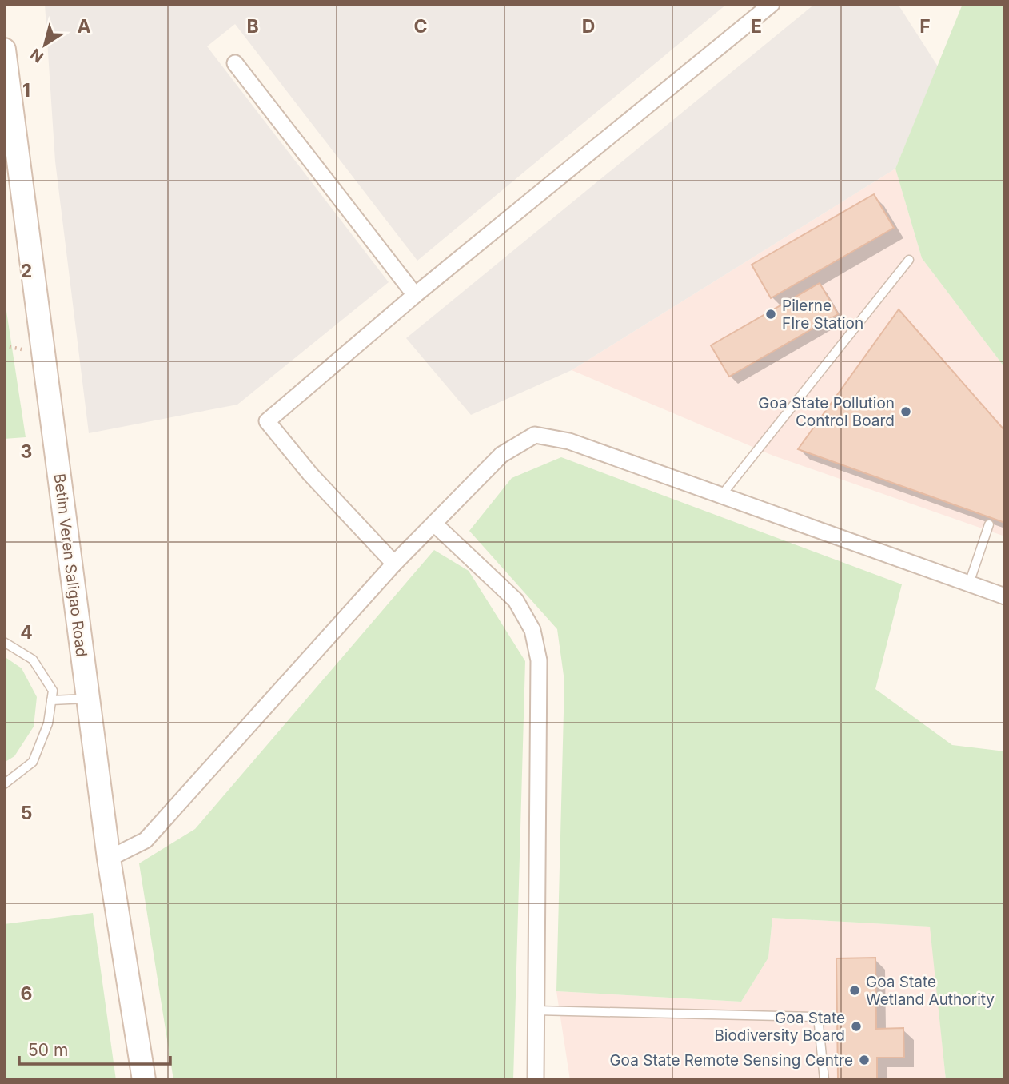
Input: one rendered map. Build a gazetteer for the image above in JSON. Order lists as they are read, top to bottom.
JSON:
{
  "streets": {
    "main road": ["Betim Veren Saligao Road"]
  },
  "places": [
    "Pilerne FIre Station",
    "Goa State Pollution Control Board",
    "Goa State Wetland Authority",
    "Goa State Biodiversity Board",
    "Goa State Remote Sensing Centre"
  ],
  "scale_bar": "50 m",
  "north": "bottom left",
  "grid": {
    "columns": [
      "A",
      "B",
      "C",
      "D",
      "E",
      "F"
    ],
    "rows": [
      "1",
      "2",
      "3",
      "4",
      "5",
      "6"
    ]
  }
}
